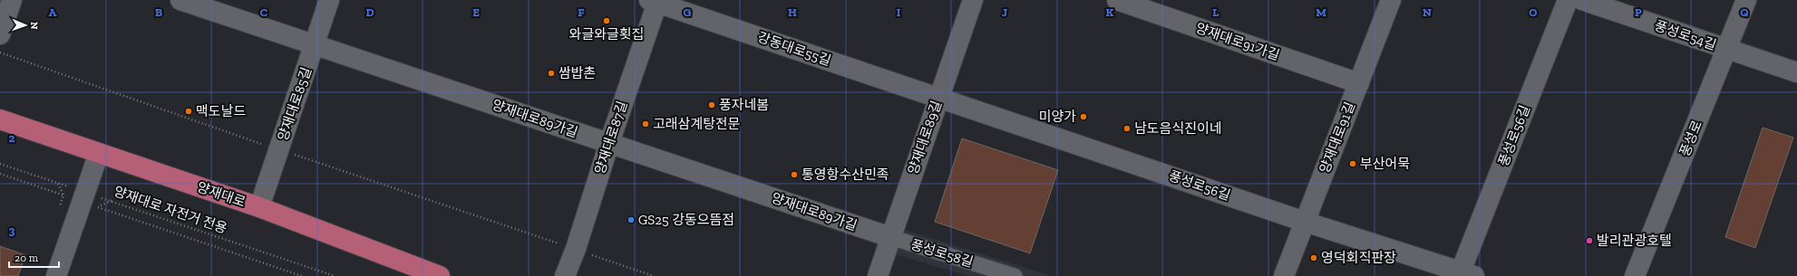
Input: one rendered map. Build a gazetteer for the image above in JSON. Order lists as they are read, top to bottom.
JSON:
{
  "streets": {
    "main road": ["양재대로"],
    "street": [
      "풍성로54길",
      "양재대로91가길",
      "강동대로55길",
      "양재대로85길",
      "양재대로89가길",
      "풍성로56길",
      "양재대로87길",
      "양재대로89길",
      "양재대로91길",
      "풍성로",
      "풍성로58길"
    ],
    "path": ["양재대로 자전거 전용"]
  },
  "crossings": [
    ["풍성로54길", "풍성로"],
    ["양재대로91가길", "양재대로91길"],
    ["강동대로55길", "풍성로56길"],
    ["강동대로55길", "양재대로87길"],
    ["강동대로55길", "양재대로89길"],
    ["양재대로85길", "양재대로89가길"],
    ["양재대로85길", "양재대로"],
    ["양재대로89가길", "양재대로87길"],
    ["양재대로89가길", "양재대로89길"],
    ["양재대로89가길", "풍성로58길"],
    ["풍성로56길", "양재대로89길"],
    ["풍성로56길", "양재대로91길"],
    ["양재대로89길", "풍성로58길"]
  ],
  "places": [
    "와글와글횟집",
    "쌈밥촌",
    "풍자네봄",
    "맥도날드",
    "미양가",
    "고래삼계탕전문",
    "남도음식진이네",
    "부산어묵",
    "통영항수산민족",
    "GS25 강동으뜸점",
    "발리관광호텔",
    "영덕회직판장"
  ],
  "scale_bar": "20 m",
  "north": "right",
  "grid": {
    "columns": [
      "A",
      "B",
      "C",
      "D",
      "E",
      "F",
      "G",
      "H",
      "I",
      "J",
      "K",
      "L",
      "M",
      "N",
      "O",
      "P",
      "Q"
    ],
    "rows": ["2", "3"]
  }
}
